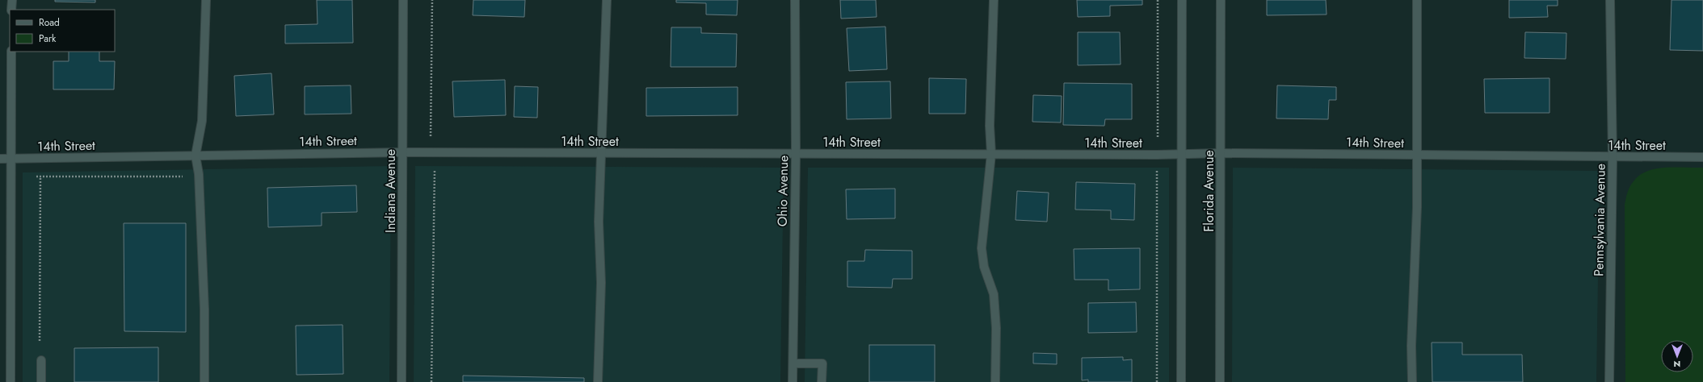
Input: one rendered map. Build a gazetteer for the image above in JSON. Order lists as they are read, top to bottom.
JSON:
{
  "streets": {
    "street": [
      "14th Street",
      "Indiana Avenue",
      "Ohio Avenue",
      "Florida Avenue",
      "Pennsylvania Avenue"
    ]
  },
  "crossings": [
    ["14th Street", "Indiana Avenue"],
    ["14th Street", "Ohio Avenue"],
    ["14th Street", "Florida Avenue"],
    ["14th Street", "Pennsylvania Avenue"]
  ],
  "legend": ["Road", "Park"],
  "north": "bottom"
}
